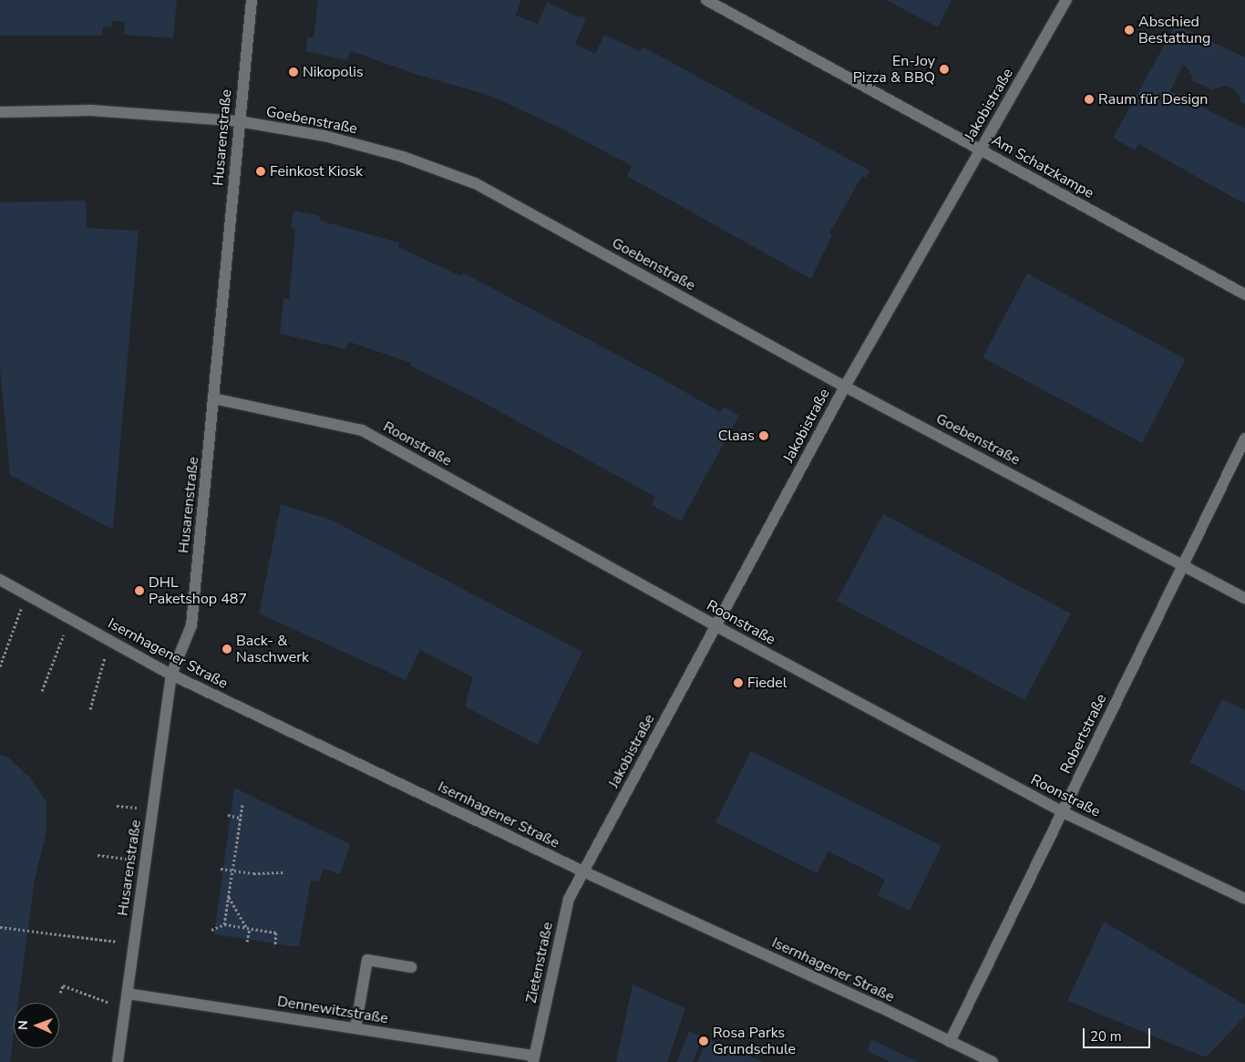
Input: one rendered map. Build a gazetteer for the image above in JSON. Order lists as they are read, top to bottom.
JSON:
{
  "streets": {
    "street": [
      "Jakobistraße",
      "Goebenstraße",
      "Husarenstraße",
      "Am Schatzkampe",
      "Roonstraße",
      "Isernhagener Straße",
      "Robertstraße",
      "Zietenstraße",
      "Dennewitzstraße"
    ]
  },
  "crossings": [
    ["Jakobistraße", "Goebenstraße"],
    ["Jakobistraße", "Am Schatzkampe"],
    ["Jakobistraße", "Roonstraße"],
    ["Jakobistraße", "Isernhagener Straße"],
    ["Jakobistraße", "Zietenstraße"],
    ["Goebenstraße", "Husarenstraße"],
    ["Goebenstraße", "Robertstraße"],
    ["Husarenstraße", "Roonstraße"],
    ["Husarenstraße", "Isernhagener Straße"],
    ["Husarenstraße", "Dennewitzstraße"],
    ["Roonstraße", "Robertstraße"],
    ["Isernhagener Straße", "Robertstraße"],
    ["Isernhagener Straße", "Zietenstraße"],
    ["Zietenstraße", "Dennewitzstraße"]
  ],
  "places": [
    "Abschied Bestattung",
    "En-Joy Pizza & BBQ",
    "Nikopolis",
    "Raum für Design",
    "Feinkost Kiosk",
    "Claas",
    "DHL Paketshop 487",
    "Back- & Naschwerk",
    "Fiedel",
    "Rosa Parks Grundschule"
  ],
  "scale_bar": "20 m",
  "north": "left"
}
